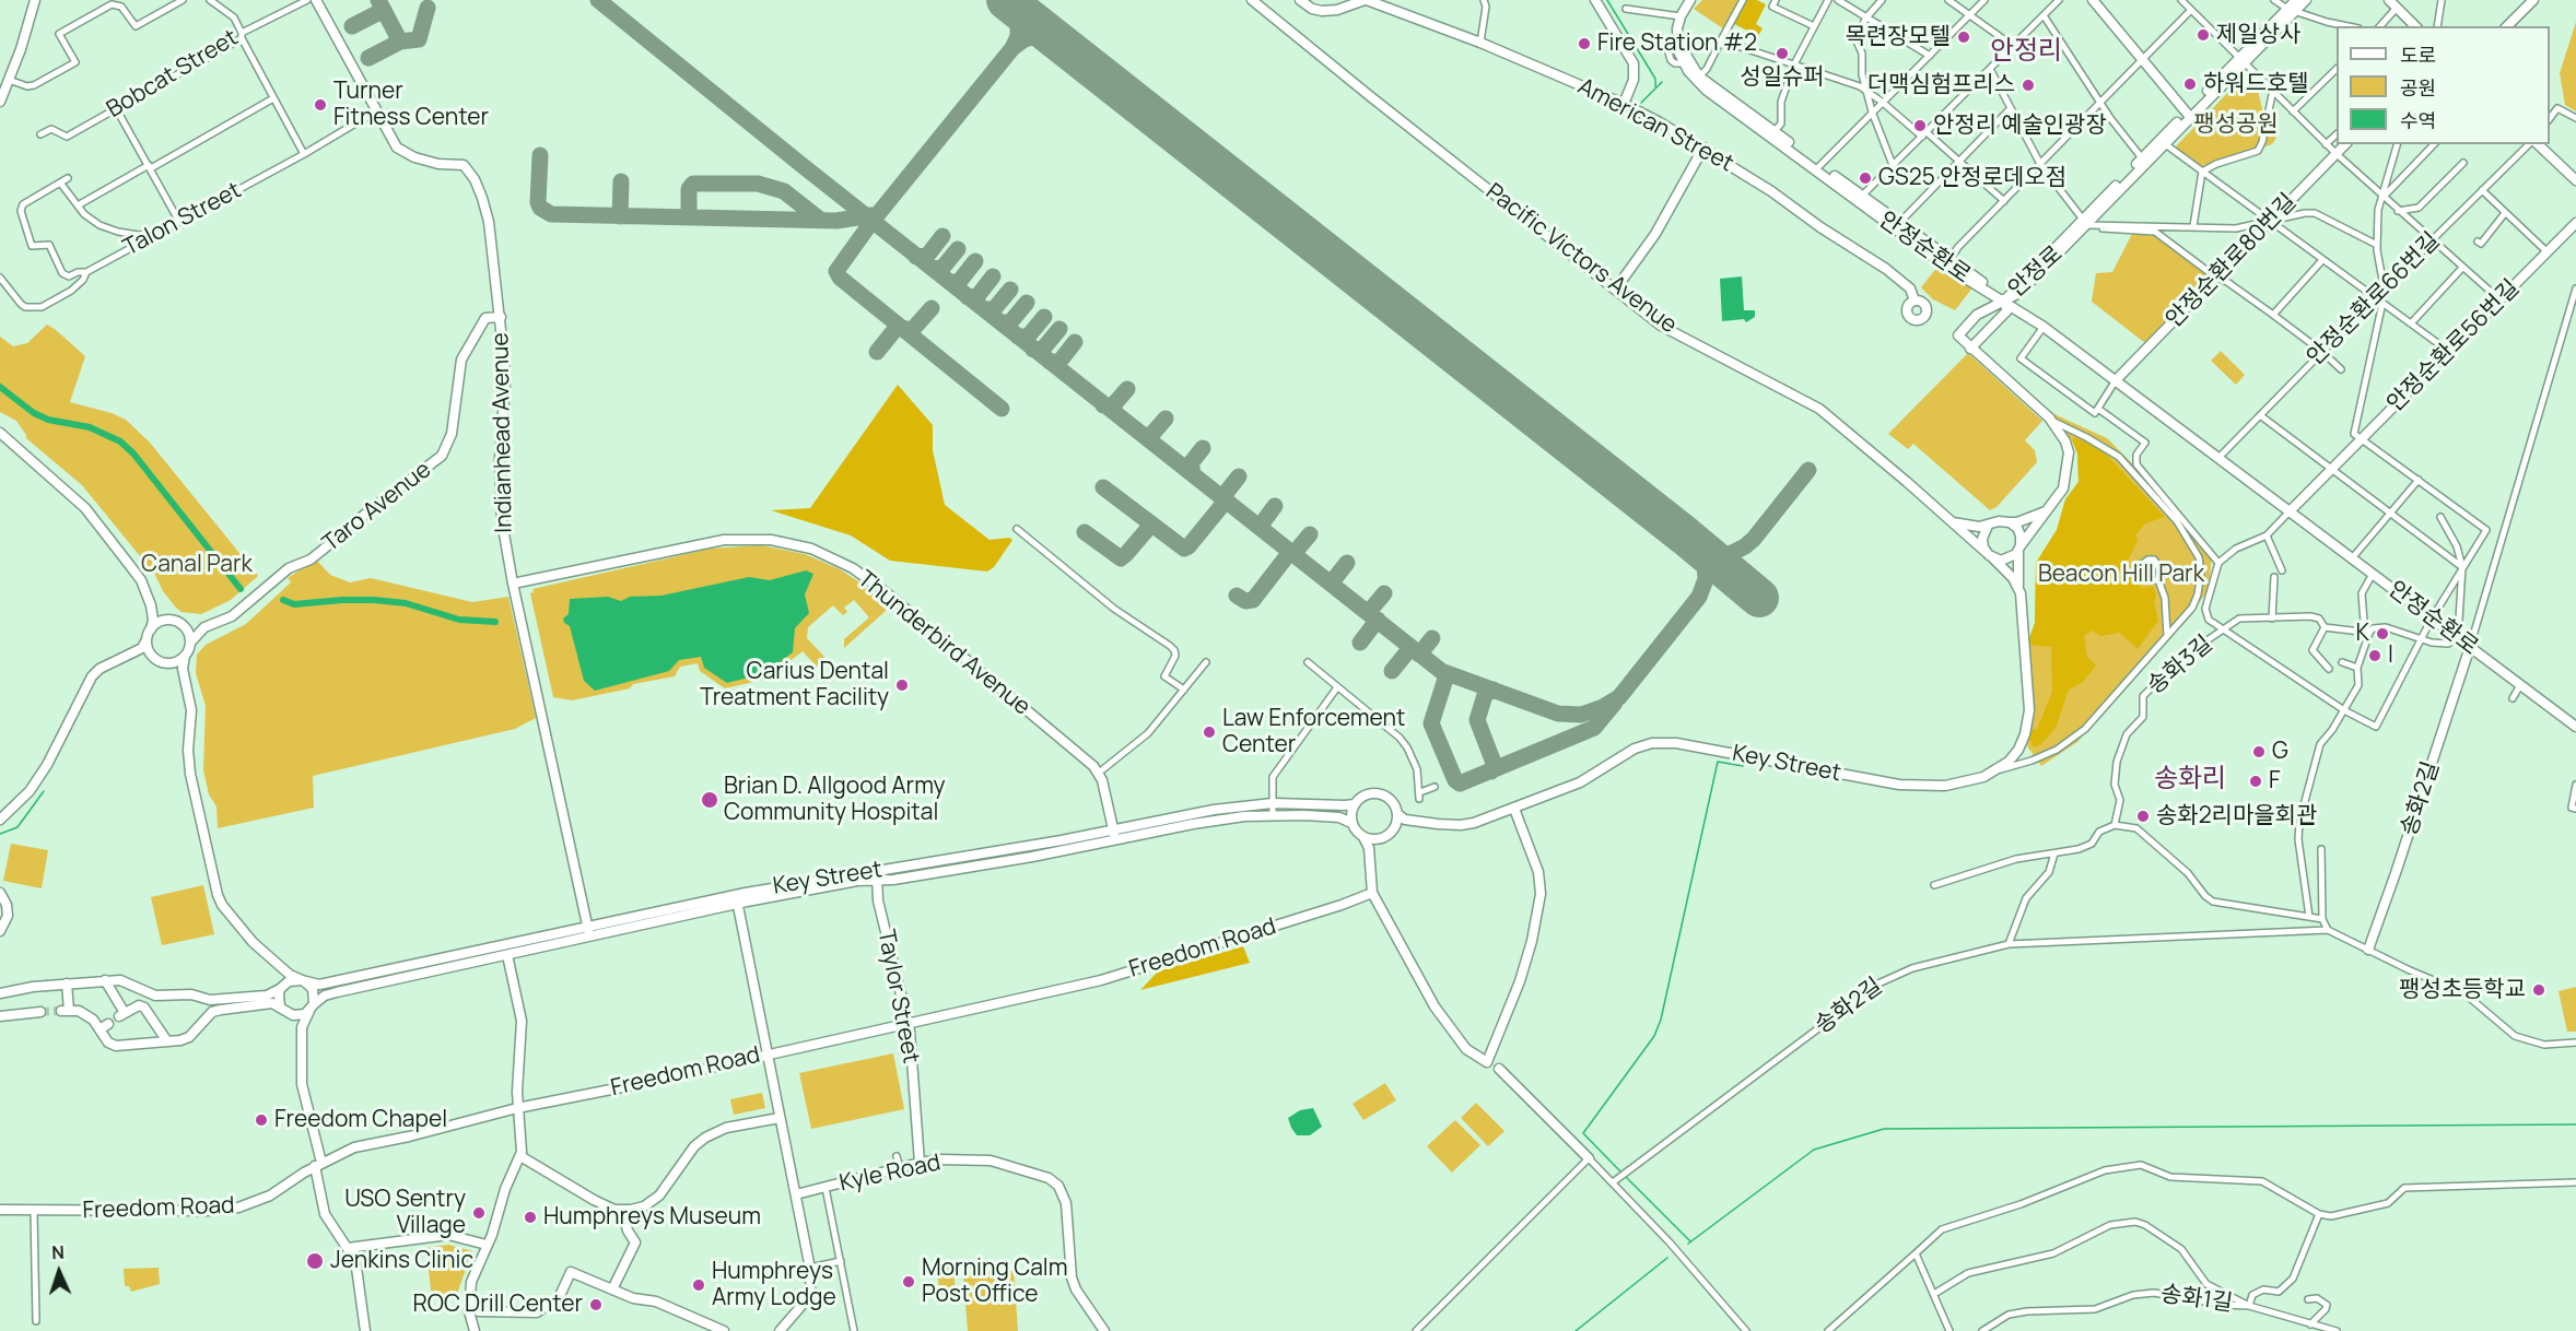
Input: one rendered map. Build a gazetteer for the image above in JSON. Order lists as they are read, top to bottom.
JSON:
{
  "streets": {
    "street": [
      "Bobcat Street",
      "American Street",
      "Talon Street",
      "안정순환로",
      "Pacific Victors Avenue",
      "안정순환로80번길",
      "안정로",
      "안정순환로66번길",
      "안정순환로56번길",
      "Indianhead Avenue",
      "Taro Avenue",
      "Thunderbird Avenue",
      "송화3길",
      "Key Street",
      "송화2길",
      "Freedom Road",
      "Taylor Street",
      "Kyle Road",
      "송화1길"
    ]
  },
  "crossings": [
    ["Talon Street", "Indianhead Avenue"],
    ["안정순환로", "안정순환로80번길"],
    ["안정순환로", "안정로"],
    ["안정순환로", "안정순환로66번길"],
    ["안정순환로", "안정순환로56번길"],
    ["안정순환로", "송화3길"],
    ["안정순환로", "송화2길"],
    ["Pacific Victors Avenue", "Key Street"],
    ["Indianhead Avenue", "Taro Avenue"],
    ["Indianhead Avenue", "Thunderbird Avenue"],
    ["Indianhead Avenue", "Key Street"],
    ["Key Street", "Taylor Street"],
    ["Freedom Road", "Taylor Street"],
    ["Taylor Street", "Kyle Road"]
  ],
  "districts": ["안정리", "송화리"],
  "parks": ["팽성공원", "Canal Park", "Beacon Hill Park"],
  "places": [
    "제일상사",
    "목련장모텔",
    "Fire Station #2",
    "성일슈퍼",
    "하워드호텔",
    "더맥심험프리스",
    "Turner Fitness Center",
    "안정리 예술인광장",
    "GS25 안정로데오점",
    "K",
    "I",
    "Carius Dental Treatment Facility",
    "Law Enforcement Center",
    "G",
    "F",
    "Brian D. Allgood Army Community Hospital",
    "송화2리마을회관",
    "팽성초등학교",
    "Freedom Chapel",
    "USO Sentry Village",
    "Humphreys Museum",
    "Jenkins Clinic",
    "Morning Calm Post Office",
    "Humphreys Army Lodge",
    "ROC Drill Center"
  ],
  "legend": ["도로", "공원", "수역"],
  "north": "top"
}
